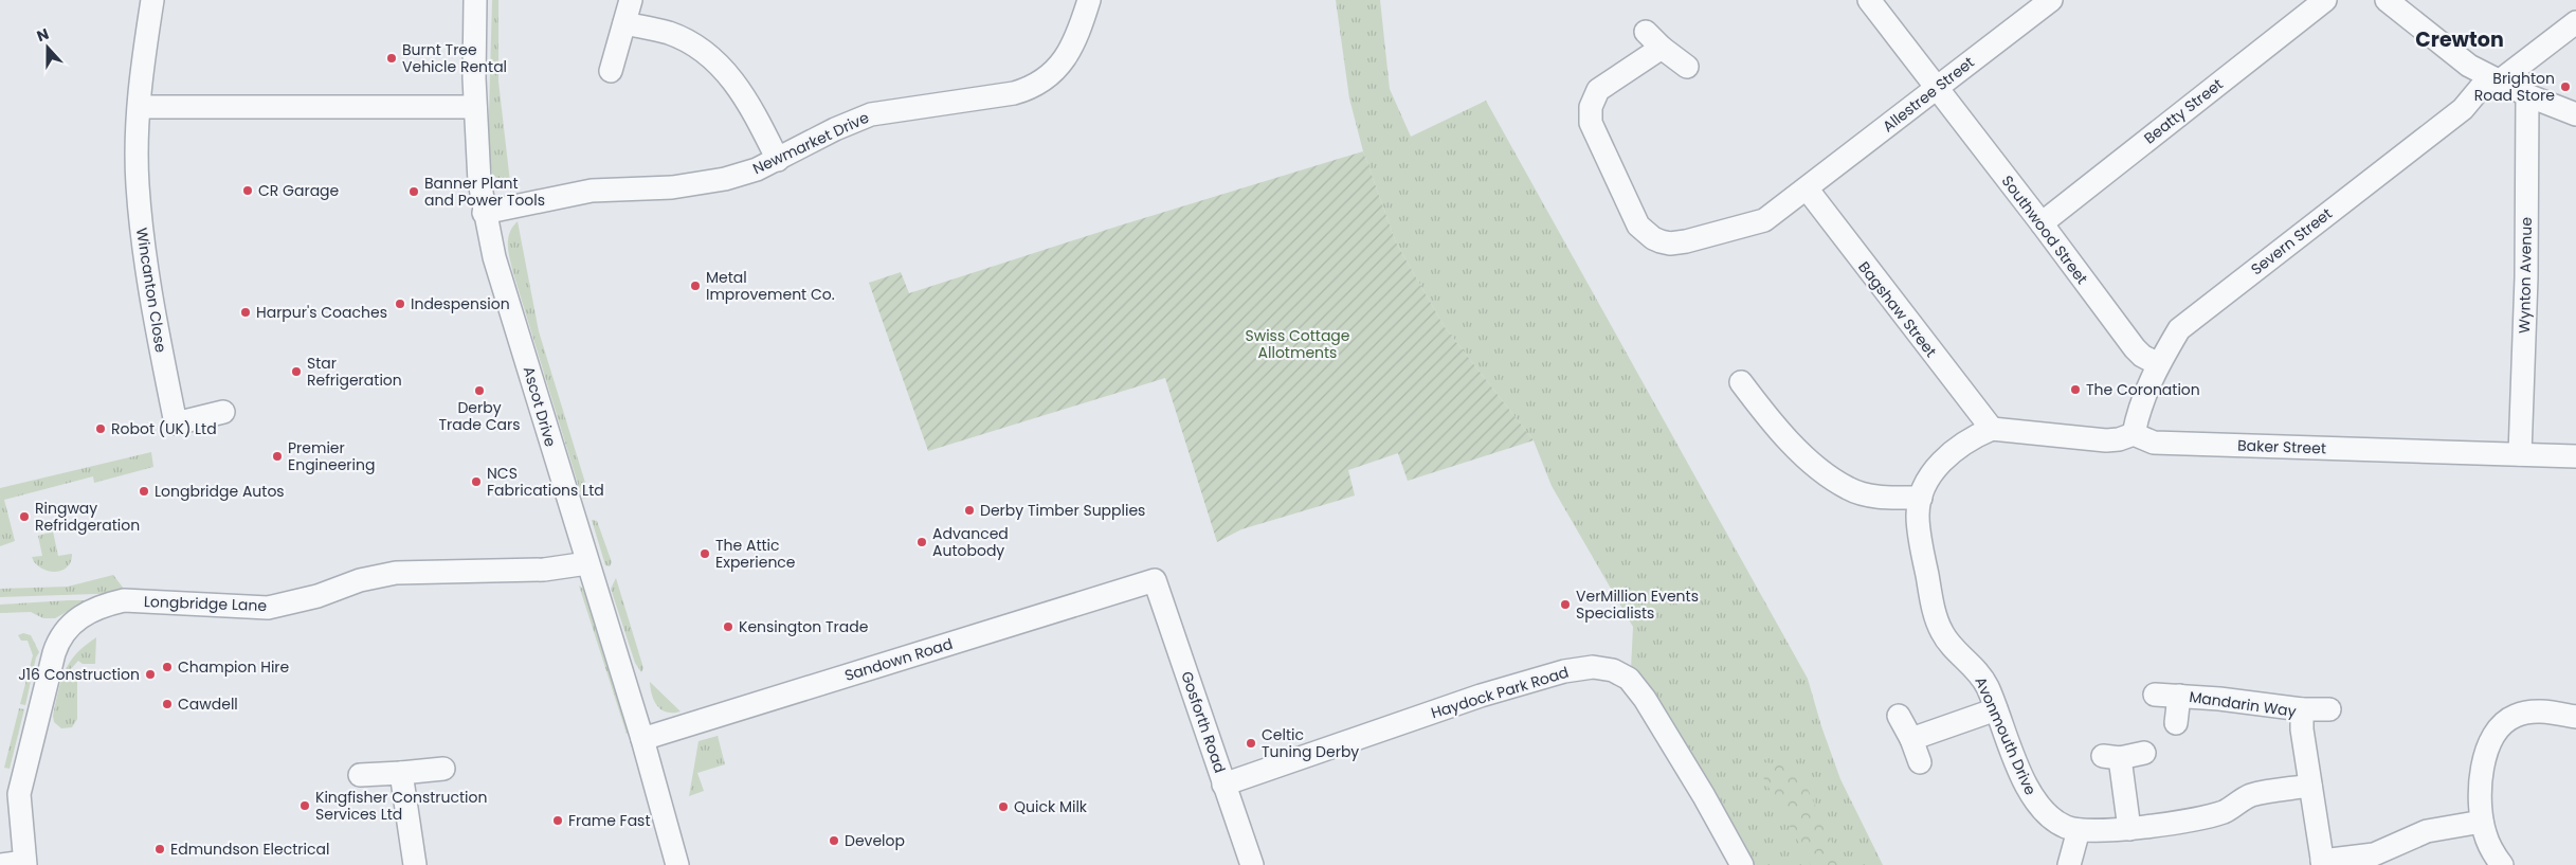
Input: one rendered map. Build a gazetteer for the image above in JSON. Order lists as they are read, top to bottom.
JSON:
{
  "streets": {
    "street": [
      "Allestree Street",
      "Beatty Street",
      "Newmarket Drive",
      "Southwood Street",
      "Severn Street",
      "Wynton Avenue",
      "Wincanton Close",
      "Bagshaw Street",
      "Ascot Drive",
      "Baker Street",
      "Longbridge Lane",
      "Sandown Road",
      "Haydock Park Road",
      "Mandarin Way",
      "Gosforth Road",
      "Avonmouth Drive"
    ]
  },
  "crossings": [
    ["Allestree Street", "Southwood Street"],
    ["Allestree Street", "Bagshaw Street"],
    ["Beatty Street", "Southwood Street"],
    ["Newmarket Drive", "Ascot Drive"],
    ["Southwood Street", "Severn Street"],
    ["Severn Street", "Baker Street"],
    ["Wynton Avenue", "Baker Street"],
    ["Bagshaw Street", "Avonmouth Drive"],
    ["Ascot Drive", "Longbridge Lane"],
    ["Ascot Drive", "Sandown Road"],
    ["Sandown Road", "Gosforth Road"],
    ["Haydock Park Road", "Gosforth Road"],
    ["Mandarin Way", "Avonmouth Drive"]
  ],
  "districts": ["Crewton"],
  "parks": ["Swiss Cottage Allotments"],
  "places": [
    "Burnt Tree Vehicle Rental",
    "Brighton Road Store",
    "CR Garage",
    "Banner Plant and Power Tools",
    "Metal Improvement Co.",
    "Indespension",
    "Harpur's Coaches",
    "Star Refrigeration",
    "The Coronation",
    "Derby Trade Cars",
    "Robot (UK) Ltd",
    "Premier Engineering",
    "NCS Fabrications Ltd",
    "Longbridge Autos",
    "Derby Timber Supplies",
    "Ringway Refridgeration",
    "Advanced Autobody",
    "The Attic Experience",
    "VerMillion Events Specialists",
    "Kensington Trade",
    "Champion Hire",
    "J16 Construction",
    "Cawdell",
    "Celtic Tuning Derby",
    "Kingfisher Construction Services Ltd",
    "Quick Milk",
    "Frame Fast",
    "Develop",
    "Edmundson Electrical"
  ],
  "north": "top"
}
